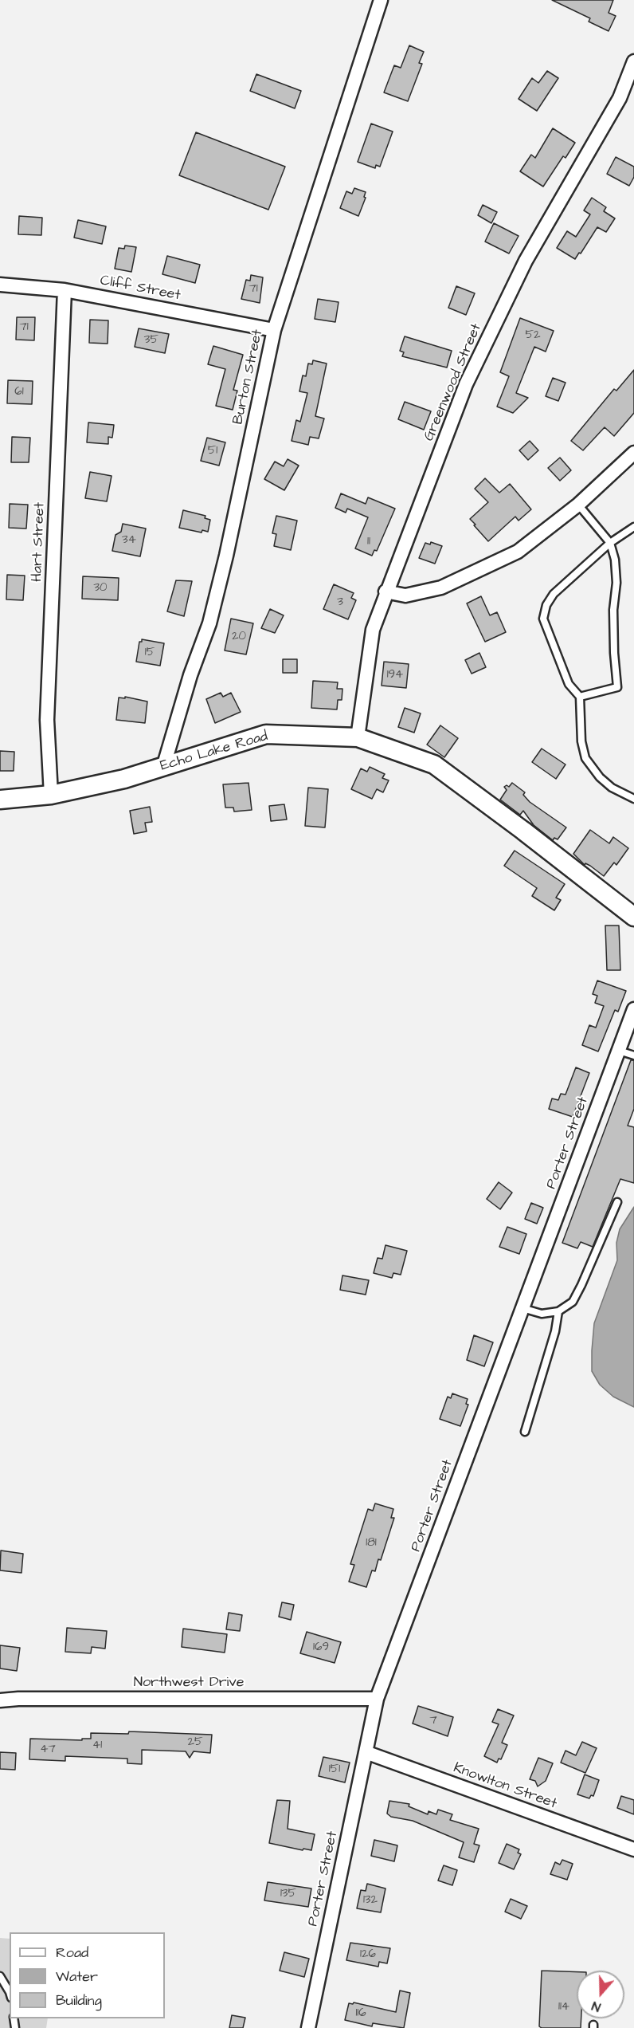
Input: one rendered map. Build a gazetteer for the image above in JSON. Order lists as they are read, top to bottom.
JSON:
{
  "streets": {
    "main road": ["Echo Lake Road"],
    "street": [
      "Cliff Street",
      "Burton Street",
      "Greenwood Street",
      "Hart Street",
      "Porter Street",
      "Northwest Drive",
      "Knowlton Street"
    ]
  },
  "crossings": [
    ["Cliff Street", "Burton Street"],
    ["Cliff Street", "Hart Street"],
    ["Burton Street", "Echo Lake Road"],
    ["Greenwood Street", "Echo Lake Road"],
    ["Hart Street", "Echo Lake Road"],
    ["Porter Street", "Northwest Drive"],
    ["Porter Street", "Knowlton Street"]
  ],
  "house_numbers": [
    "71",
    "71",
    "52",
    "35",
    "61",
    "51",
    "34",
    "11",
    "30",
    "3",
    "20",
    "15",
    "194",
    "181",
    "169",
    "7",
    "25",
    "41",
    "47",
    "151",
    "135",
    "132",
    "126",
    "114",
    "116"
  ],
  "legend": ["Road", "Water", "Building"],
  "north": "bottom"
}
